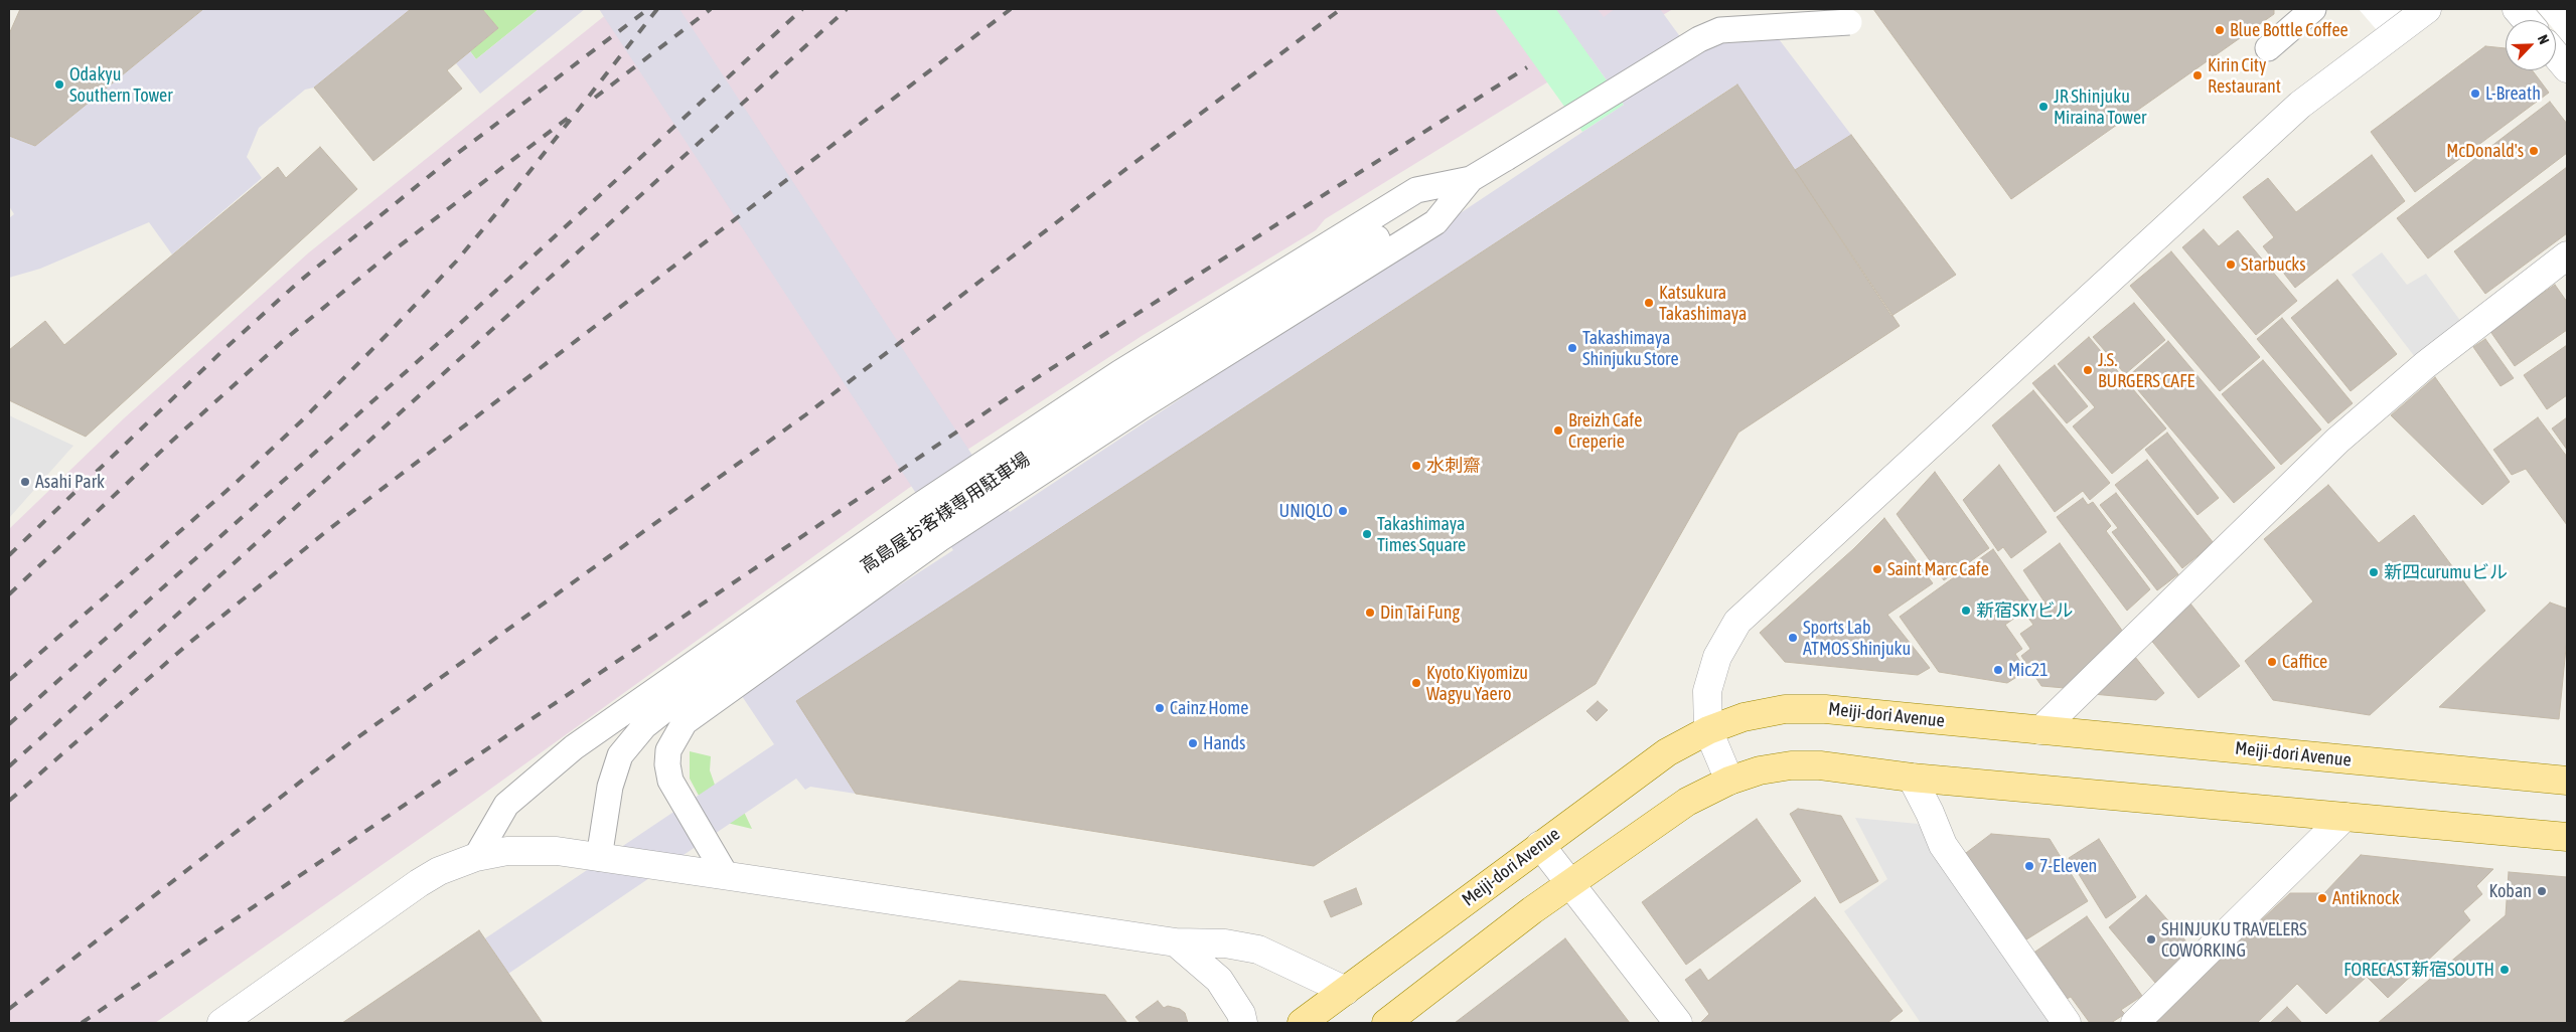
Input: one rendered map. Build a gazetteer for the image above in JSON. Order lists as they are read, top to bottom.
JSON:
{
  "streets": {
    "main road": ["Meiji-dori Avenue"],
    "lane": ["高島屋お客様専用駐車場"]
  },
  "places": [
    "Blue Bottle Coffee",
    "Kirin City Restaurant",
    "Odakyu Southern Tower",
    "L-Breath",
    "JR Shinjuku Miraina Tower",
    "McDonald's",
    "Starbucks",
    "Katsukura Takashimaya",
    "Takashimaya Shinjuku Store",
    "J.S. BURGERS CAFE",
    "Breizh Cafe Creperie",
    "水刺齋",
    "Asahi Park",
    "UNIQLO",
    "Takashimaya Times Square",
    "Saint Marc Cafe",
    "新四curumuビル",
    "新宿SKYビル",
    "Din Tai Fung",
    "Sports Lab ATMOS Shinjuku",
    "Caffice",
    "Mic21",
    "Kyoto Kiyomizu Wagyu Yaero",
    "Cainz Home",
    "Hands",
    "7-Eleven",
    "Koban",
    "Antiknock",
    "SHINJUKU TRAVELERS COWORKING",
    "FORECAST新宿SOUTH"
  ],
  "north": "top right"
}
